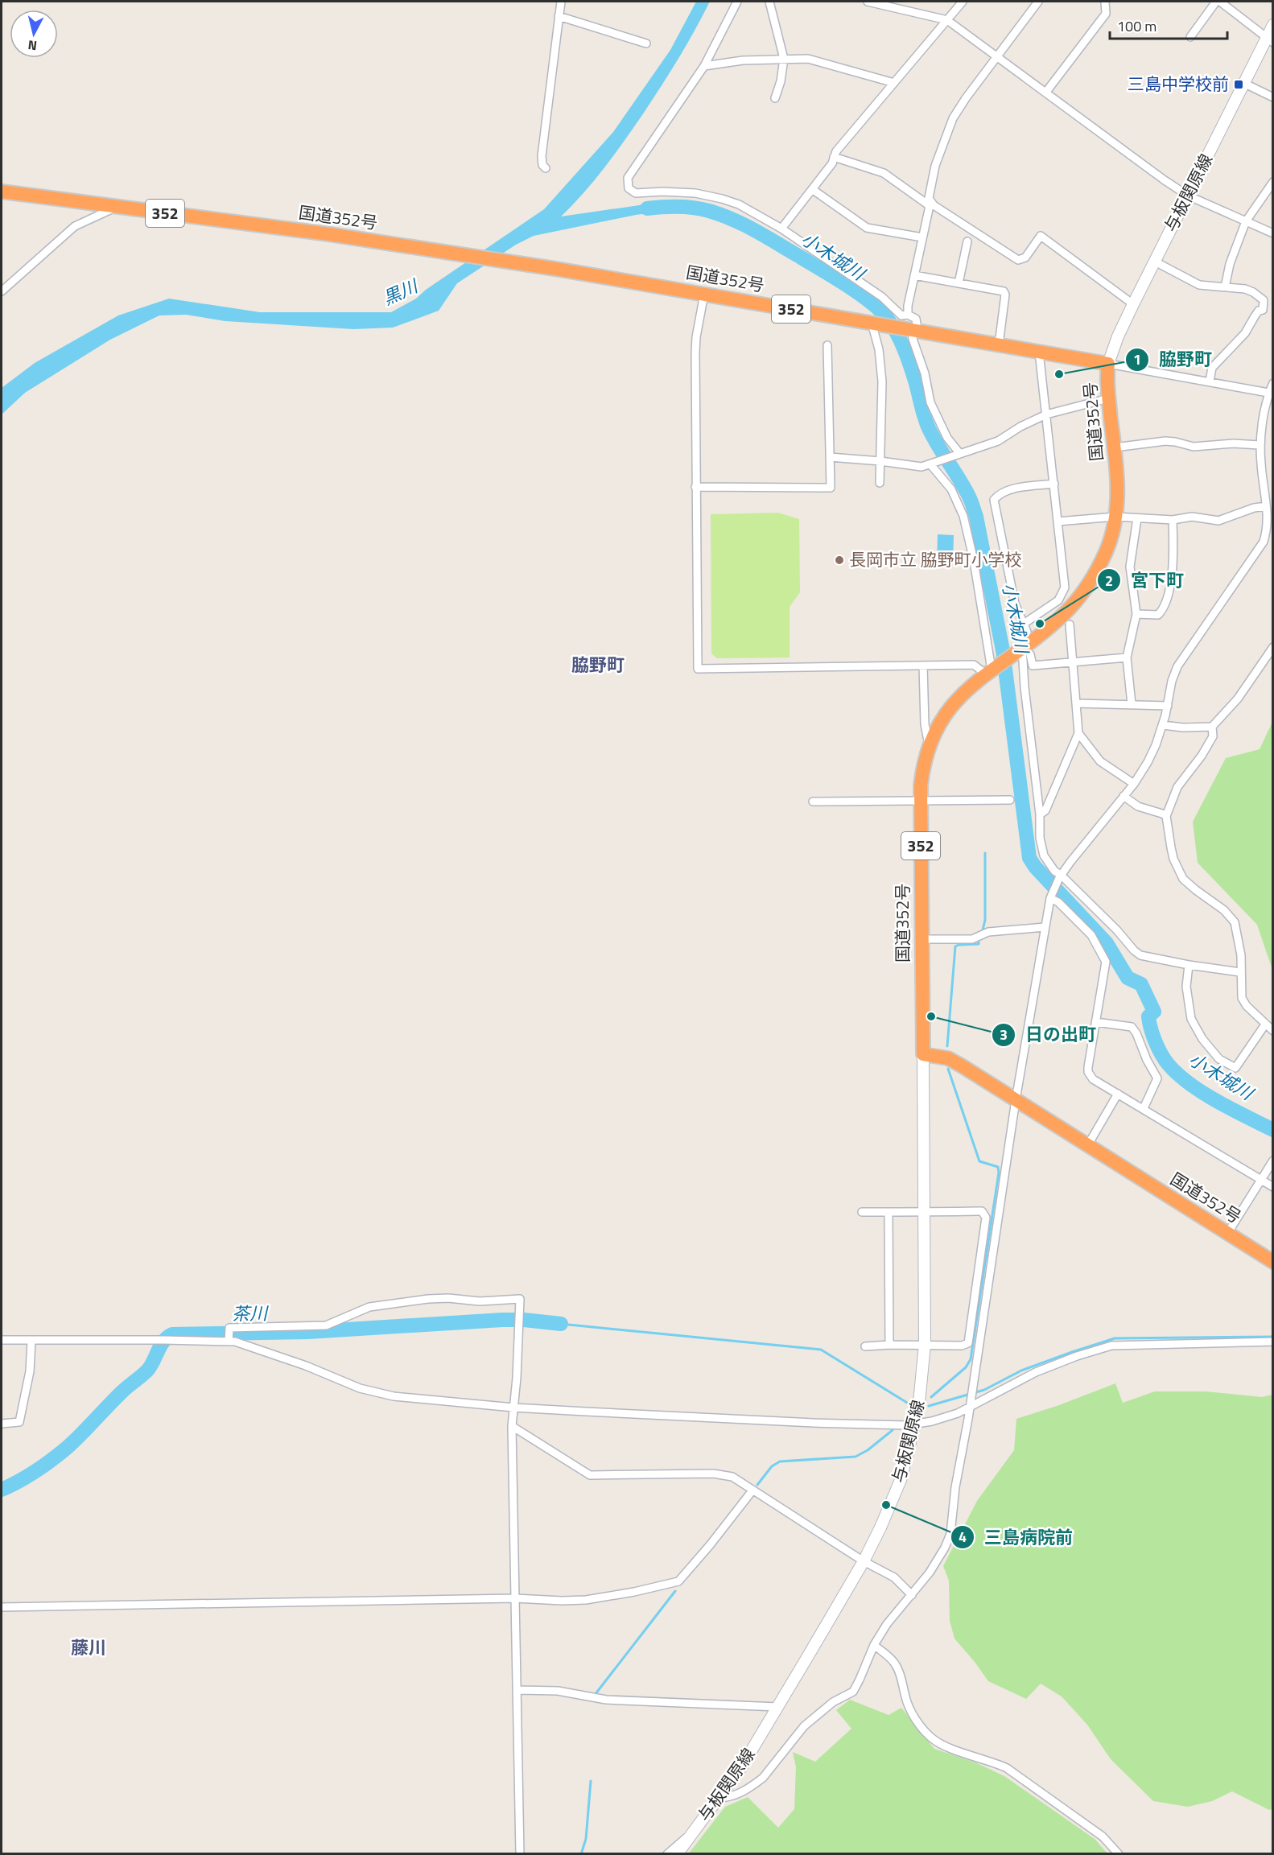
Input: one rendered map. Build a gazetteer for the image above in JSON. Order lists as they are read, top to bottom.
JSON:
{
  "streets": {
    "highway": ["352", "国道352号"],
    "main road": ["与板関原線"]
  },
  "crossings": [
    ["与板関原線", "国道352号"]
  ],
  "districts": ["脇野町", "藤川"],
  "water": ["小木城川", "黒川", "茶川"],
  "places": {
    "transit": ["三島中学校前"],
    "other": [
      "脇野町",
      "長岡市立 脇野町小学校",
      "宮下町",
      "日の出町",
      "三島病院前"
    ]
  },
  "scale_bar": "100 m",
  "north": "bottom"
}
